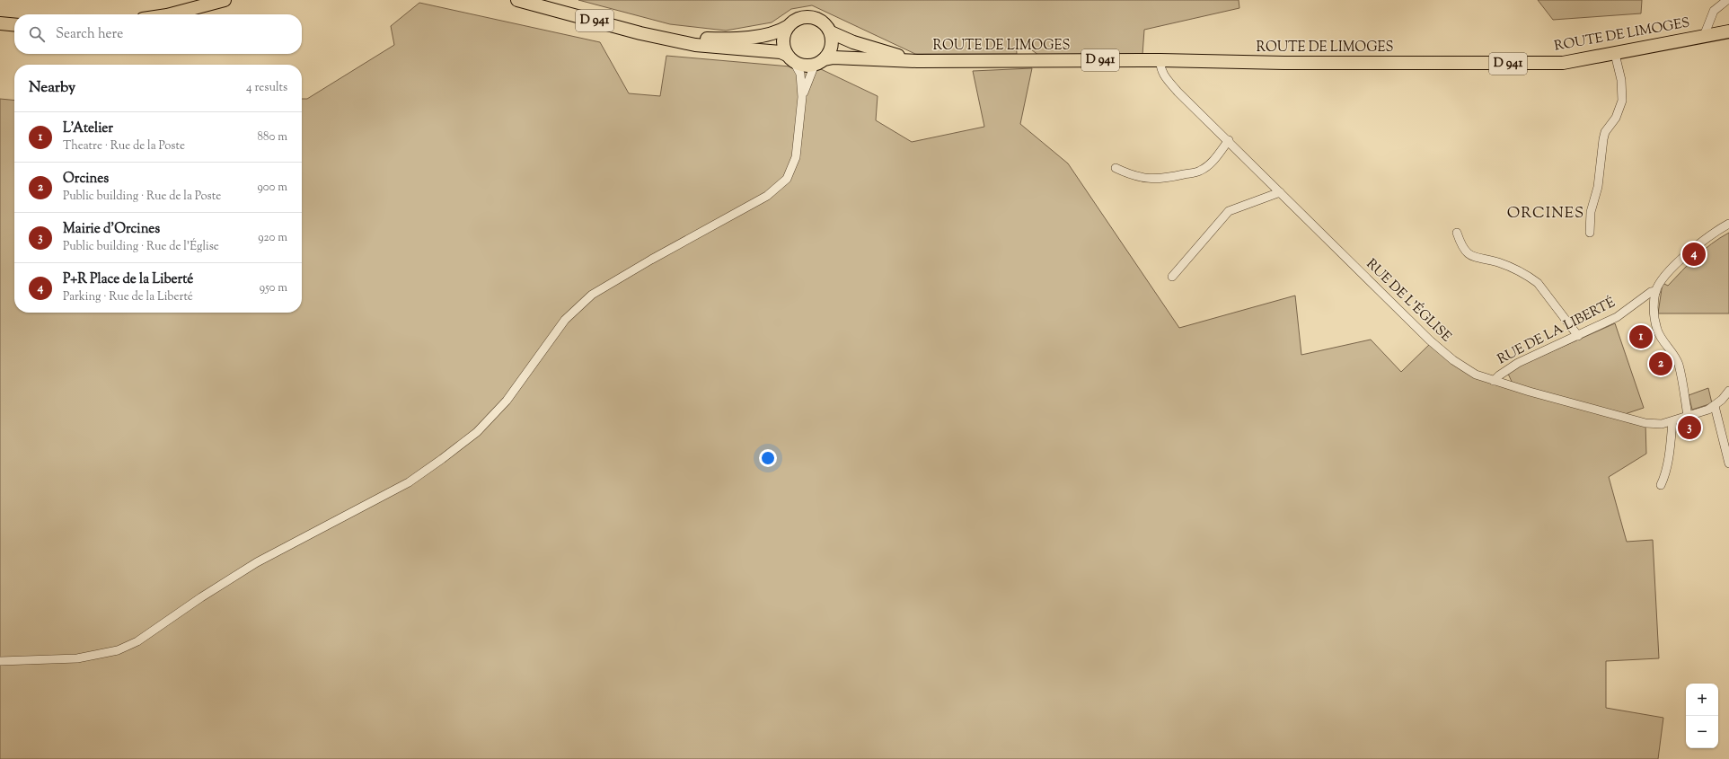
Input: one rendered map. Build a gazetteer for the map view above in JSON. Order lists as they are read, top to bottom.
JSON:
{
  "streets": {
    "main road": ["D 941", "ROUTE DE LIMOGES"],
    "street": ["RUE DE L'ÉGLISE", "RUE DE LA LIBERTÉ"]
  },
  "crossings": [
    ["D 941", "ROUTE DE LIMOGES"],
    ["ROUTE DE LIMOGES", "RUE DE L'ÉGLISE"],
    ["RUE DE L'ÉGLISE", "RUE DE LA LIBERTÉ"]
  ],
  "districts": ["ORCINES"],
  "page": {
    "search": "Search here",
    "heading": ["Nearby", "4 results"],
    "list": [
      {
        "mark": "1",
        "name": "L'Atelier",
        "note": "Theatre · Rue de la Poste",
        "value": "880 m"
      },
      {
        "mark": "2",
        "name": "Orcines",
        "note": "Public building · Rue de la Poste",
        "value": "900 m"
      },
      {
        "mark": "3",
        "name": "Mairie d'Orcines",
        "note": "Public building · Rue de l'Église",
        "value": "920 m"
      },
      {
        "mark": "4",
        "name": "P+R Place de la Liberté",
        "note": "Parking · Rue de la Liberté",
        "value": "950 m"
      }
    ],
    "pins": [
      "4",
      "1",
      "2",
      "3"
    ],
    "map_buttons": ["+", "−"]
  }
}
